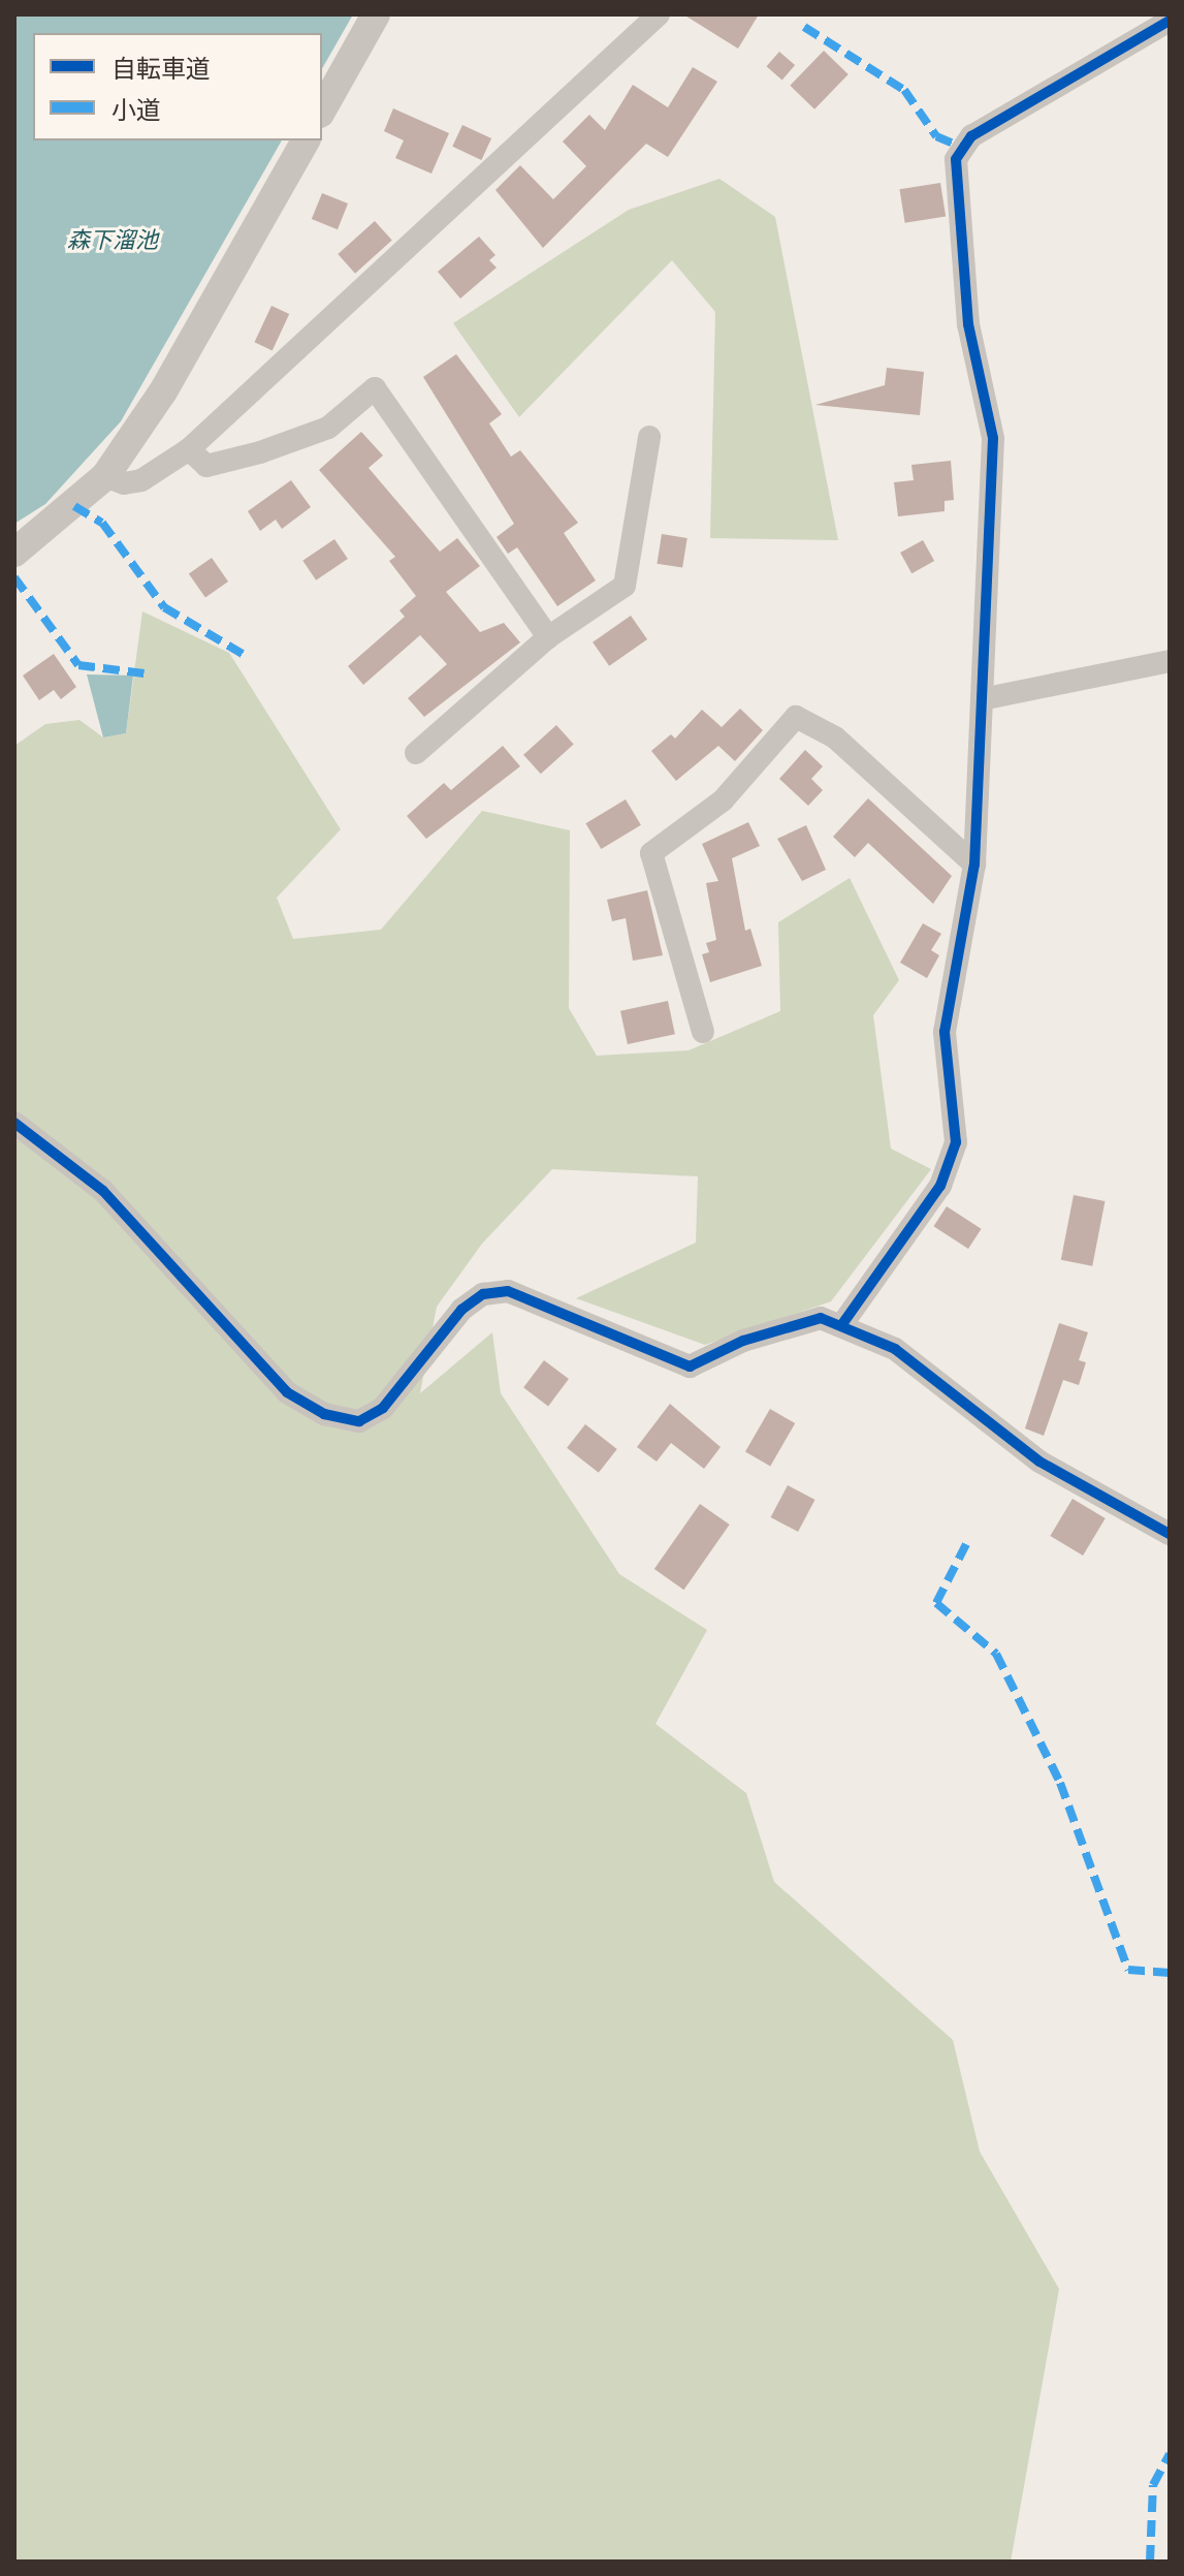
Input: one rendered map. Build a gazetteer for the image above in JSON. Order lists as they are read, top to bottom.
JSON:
{
  "water": ["森下溜池"],
  "legend": ["自転車道", "小道"]
}
